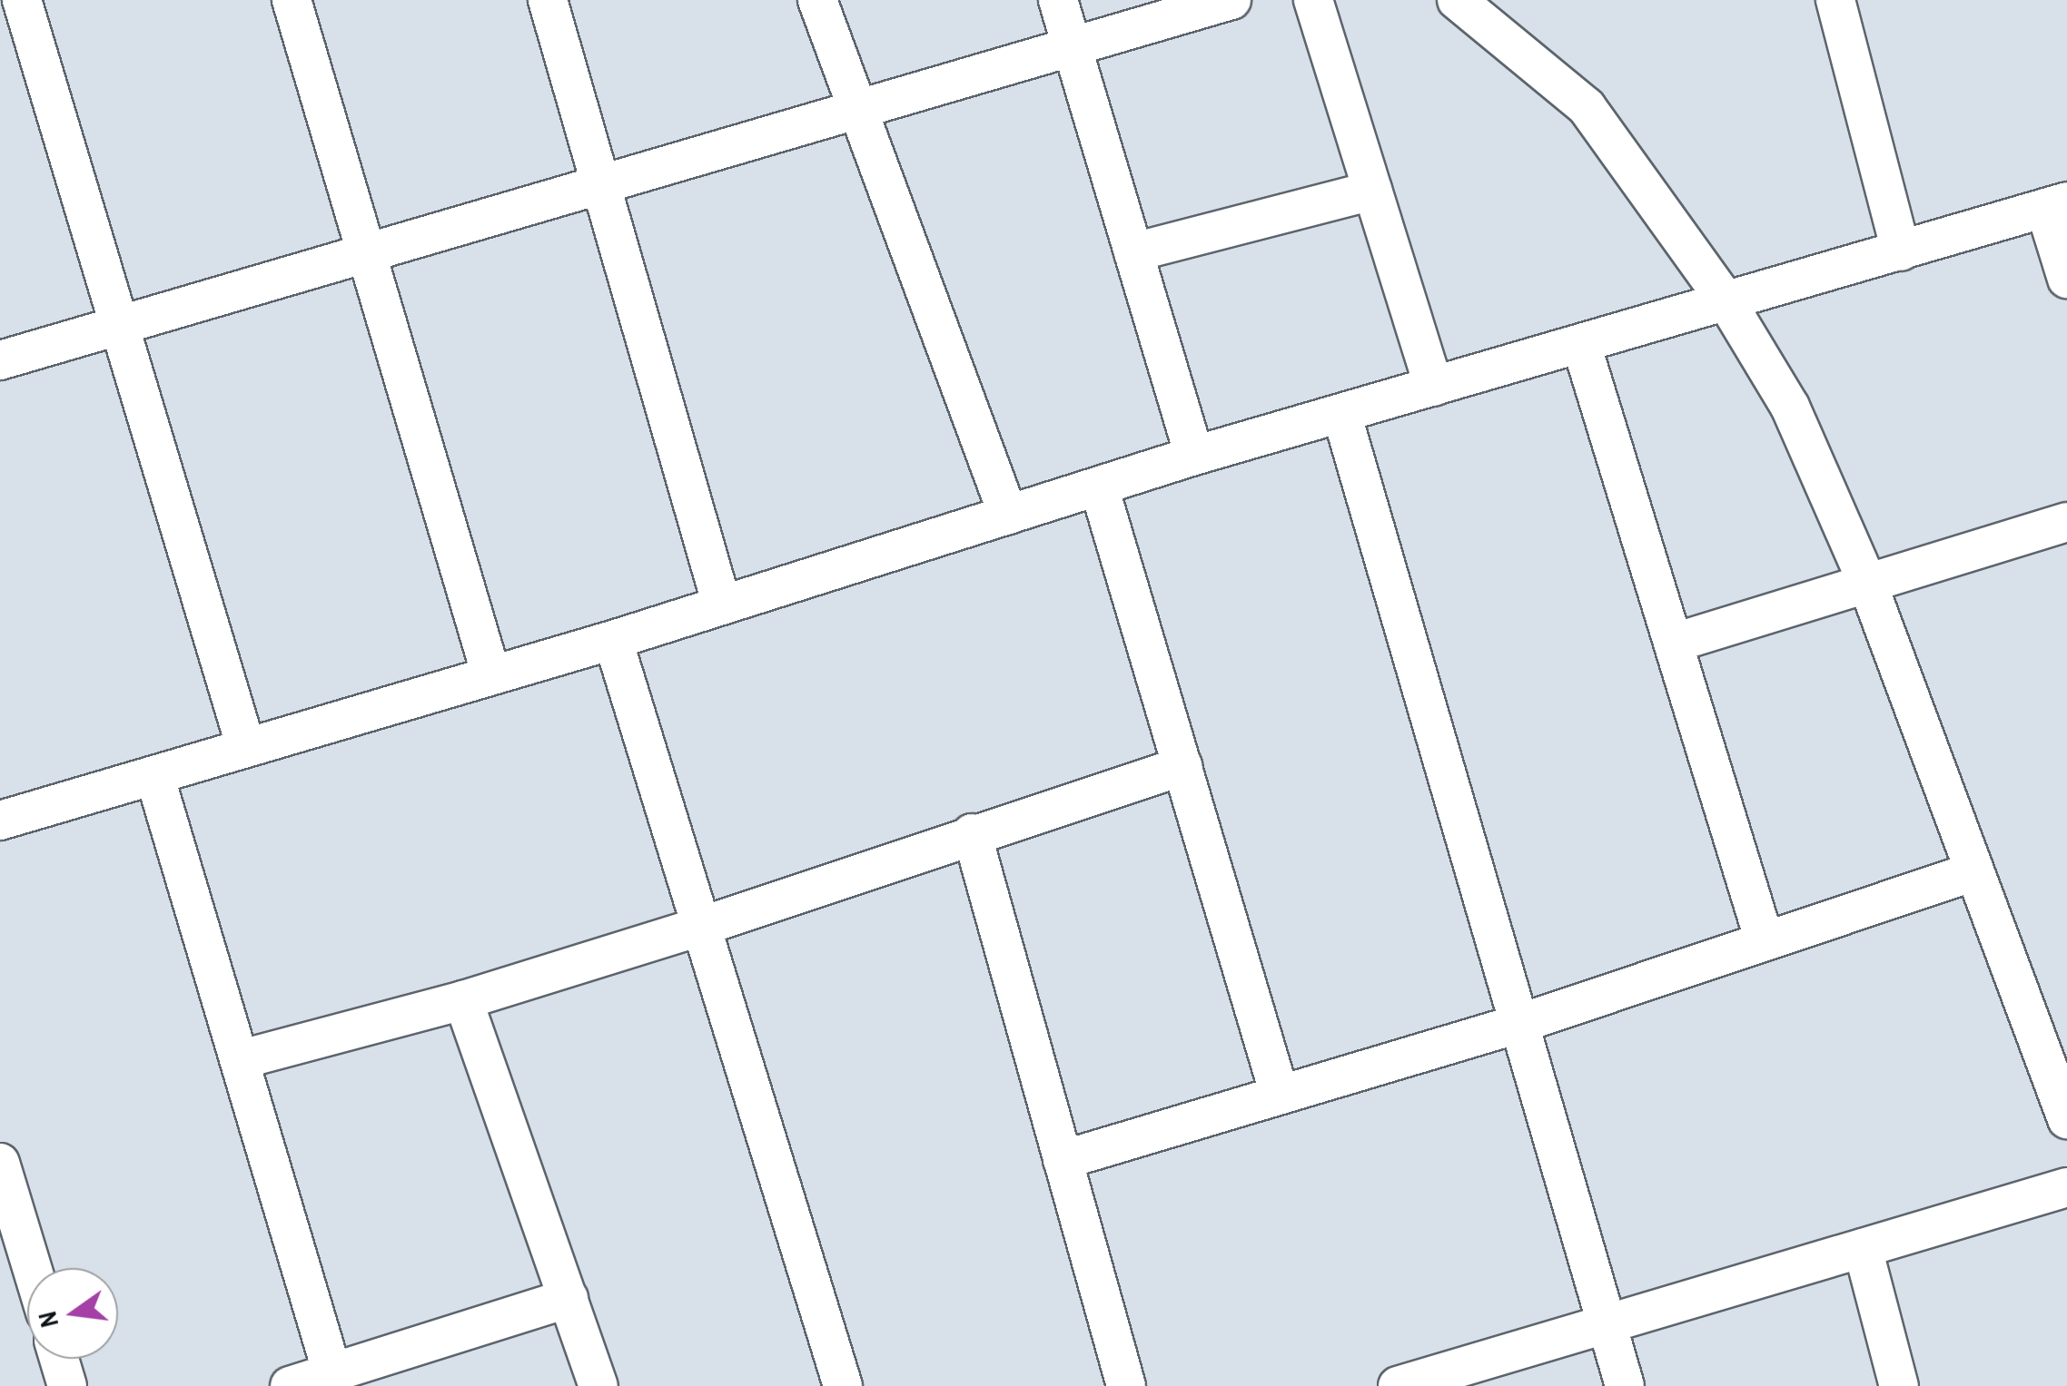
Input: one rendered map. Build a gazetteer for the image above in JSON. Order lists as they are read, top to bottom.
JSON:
{
  "north": "left"
}
